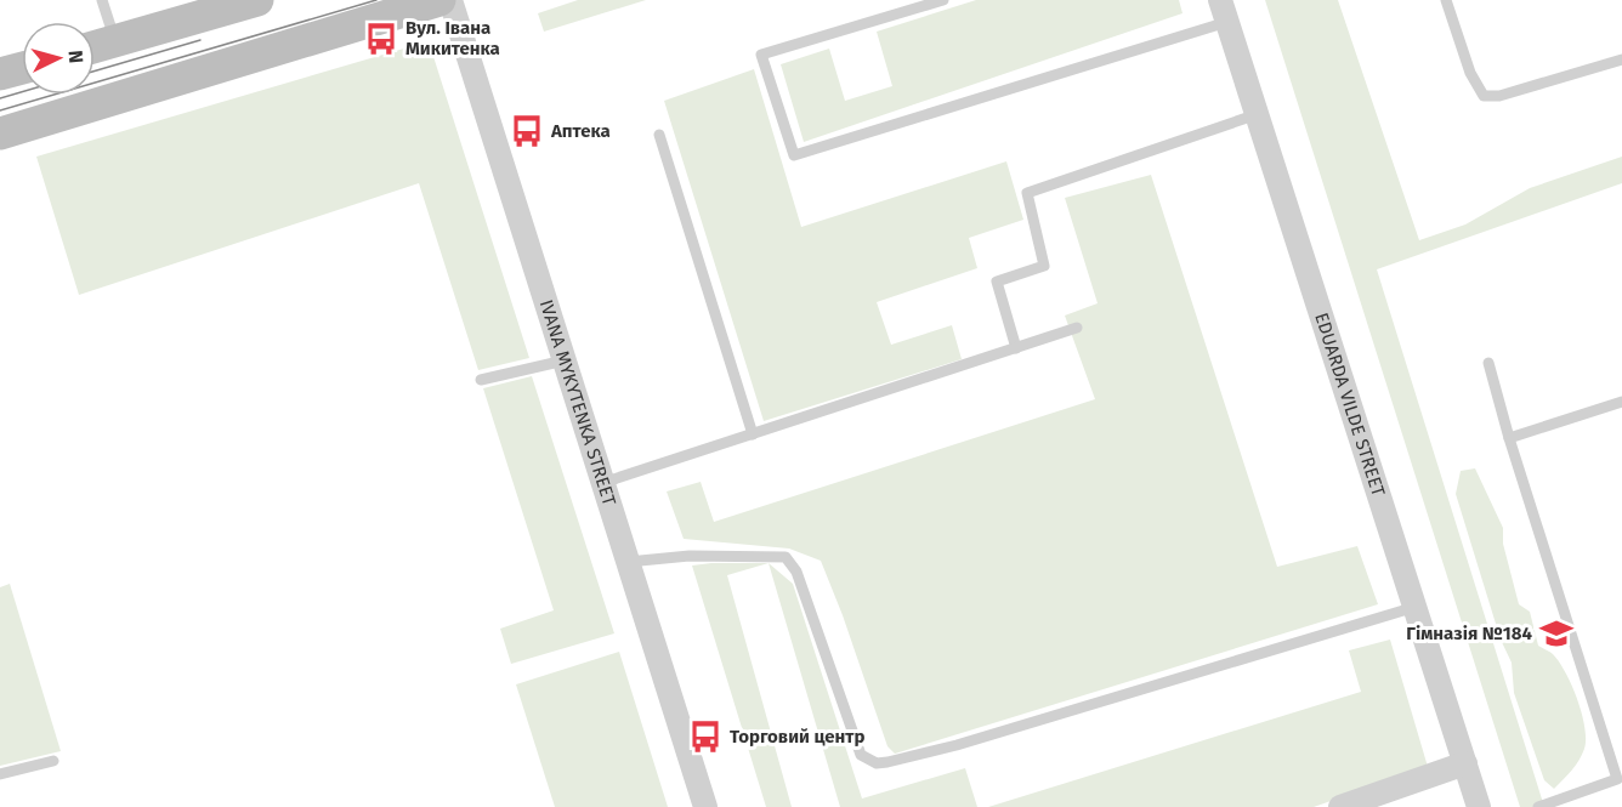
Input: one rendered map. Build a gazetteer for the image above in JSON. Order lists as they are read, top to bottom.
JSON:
{
  "streets": {
    "street": ["EDUARDA VILDE STREET", "IVANA MYKYTENKA STREET"]
  },
  "places": {
    "bus stop": ["Вул. Івана Микитенка", "Аптека", "Торговий центр"],
    "school or university": ["Гімназія №184"]
  },
  "north": "right"
}
